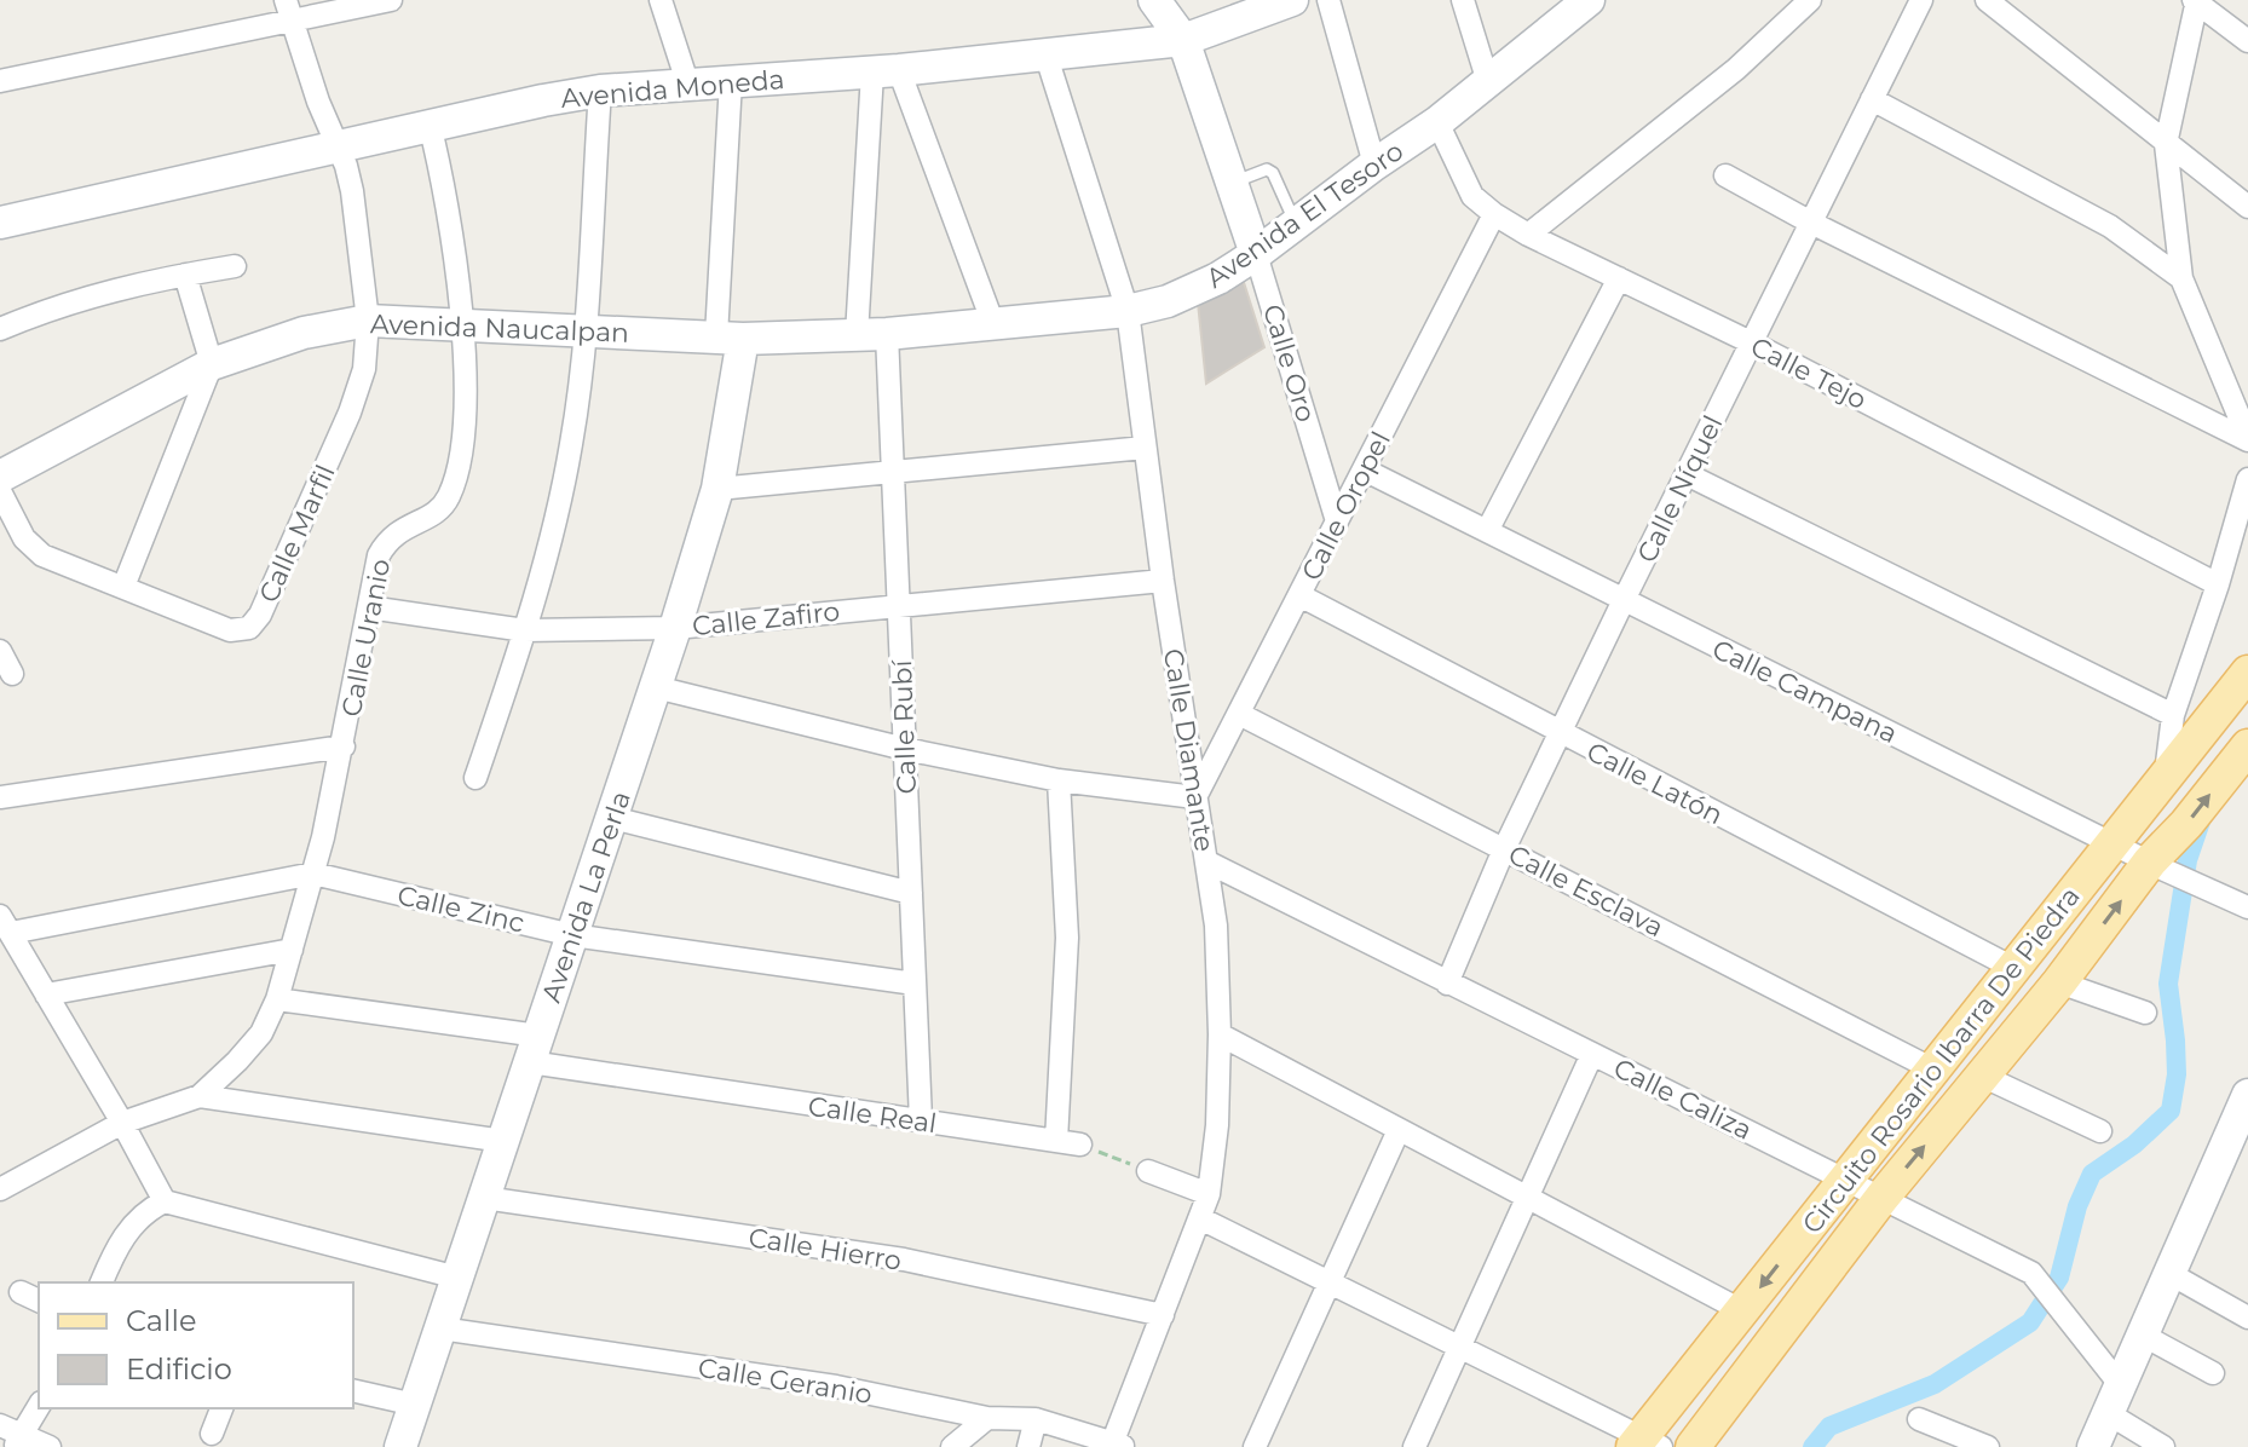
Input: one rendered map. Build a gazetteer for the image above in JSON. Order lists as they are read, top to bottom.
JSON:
{
  "streets": {
    "main road": [
      "Avenida Moneda",
      "Avenida El Tesoro",
      "Avenida Naucalpan",
      "Calle Oro",
      "Avenida La Perla",
      "Circuito Rosario Ibarra De Piedra"
    ],
    "street": [
      "Calle Tejo",
      "Calle Níquel",
      "Calle Oropel",
      "Calle Marfil",
      "Calle Zafiro",
      "Calle Uranio",
      "Calle Campana",
      "Calle Rubí",
      "Calle Diamante",
      "Calle Latón",
      "Calle Esclava",
      "Calle Zinc",
      "Calle Caliza",
      "Calle Real",
      "Calle Hierro",
      "Calle Geranio"
    ]
  },
  "crossings": [
    ["Avenida Moneda", "Calle Oro"],
    ["Avenida Moneda", "Calle Marfil"],
    ["Avenida Moneda", "Calle Uranio"],
    ["Avenida Moneda", "Calle Rubí"],
    ["Avenida Moneda", "Calle Diamante"],
    ["Avenida El Tesoro", "Avenida Naucalpan"],
    ["Avenida El Tesoro", "Calle Oro"],
    ["Avenida El Tesoro", "Calle Tejo"],
    ["Avenida El Tesoro", "Calle Rubí"],
    ["Avenida El Tesoro", "Calle Diamante"],
    ["Avenida El Tesoro", "Avenida La Perla"],
    ["Avenida Naucalpan", "Calle Marfil"],
    ["Avenida Naucalpan", "Calle Uranio"],
    ["Avenida Naucalpan", "Avenida La Perla"],
    ["Calle Oro", "Calle Oropel"],
    ["Calle Tejo", "Calle Níquel"],
    ["Calle Tejo", "Calle Oropel"],
    ["Calle Níquel", "Calle Campana"],
    ["Calle Níquel", "Calle Latón"],
    ["Calle Níquel", "Calle Esclava"],
    ["Calle Níquel", "Calle Caliza"],
    ["Calle Oropel", "Calle Campana"],
    ["Calle Oropel", "Calle Diamante"],
    ["Calle Oropel", "Calle Latón"],
    ["Calle Oropel", "Calle Esclava"],
    ["Calle Zafiro", "Calle Uranio"],
    ["Calle Zafiro", "Calle Rubí"],
    ["Calle Zafiro", "Calle Diamante"],
    ["Calle Zafiro", "Avenida La Perla"],
    ["Calle Uranio", "Calle Zinc"],
    ["Calle Uranio", "Calle Real"],
    ["Calle Campana", "Circuito Rosario Ibarra De Piedra"],
    ["Calle Rubí", "Calle Zinc"],
    ["Calle Rubí", "Calle Real"],
    ["Calle Diamante", "Calle Caliza"],
    ["Calle Diamante", "Calle Hierro"],
    ["Calle Diamante", "Calle Geranio"],
    ["Calle Latón", "Circuito Rosario Ibarra De Piedra"],
    ["Calle Esclava", "Circuito Rosario Ibarra De Piedra"],
    ["Avenida La Perla", "Calle Zinc"],
    ["Avenida La Perla", "Calle Real"],
    ["Avenida La Perla", "Calle Hierro"],
    ["Avenida La Perla", "Calle Geranio"],
    ["Circuito Rosario Ibarra De Piedra", "Calle Caliza"]
  ],
  "legend": ["Calle", "Edificio"]
}
